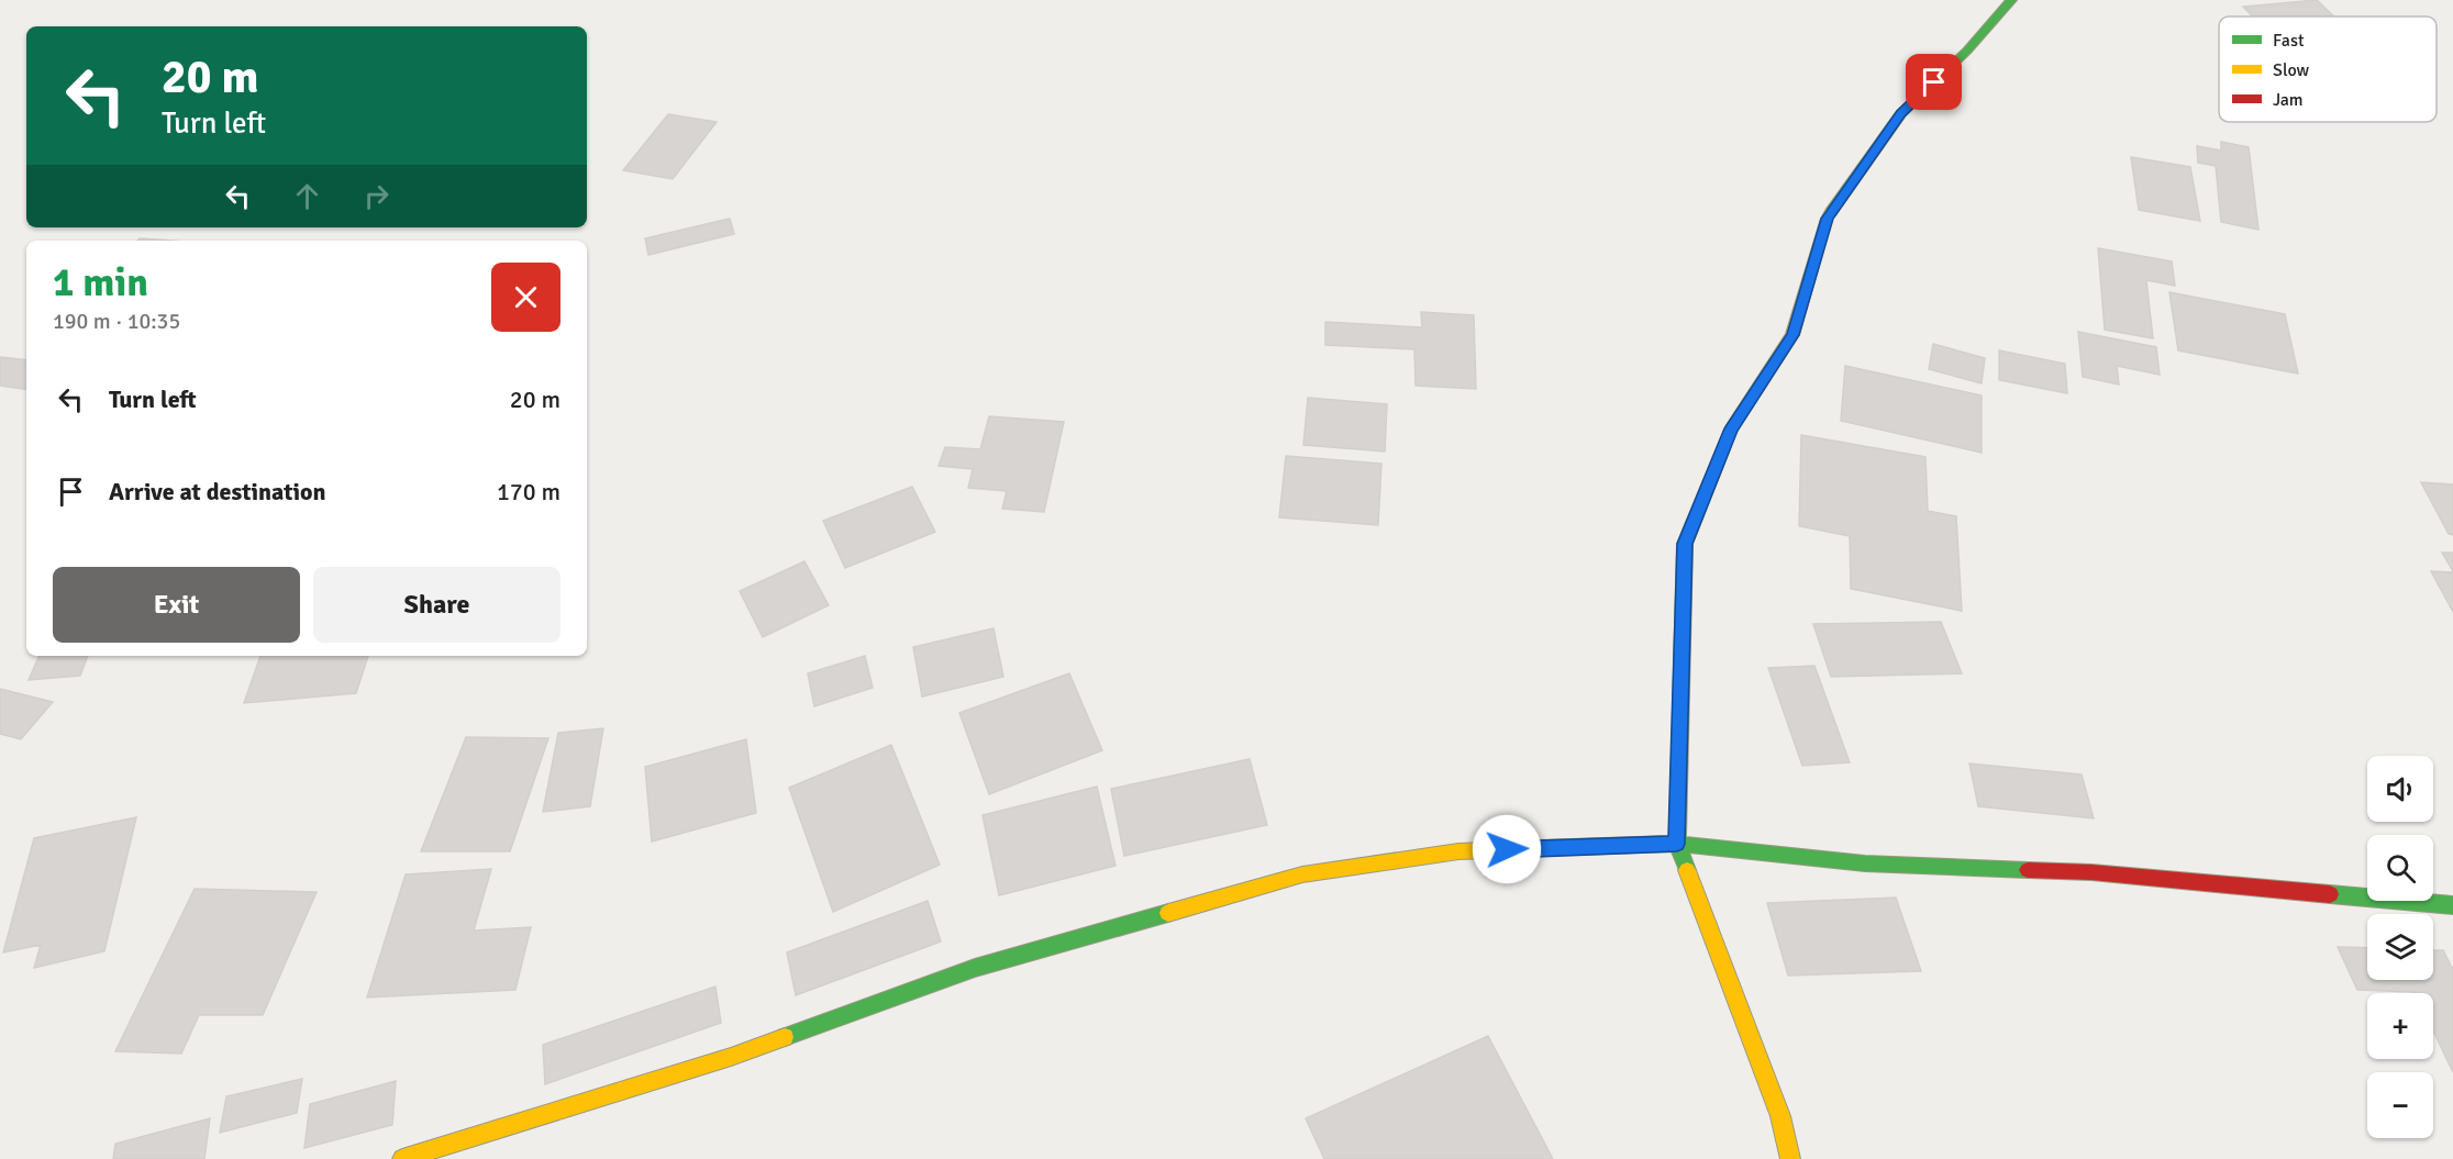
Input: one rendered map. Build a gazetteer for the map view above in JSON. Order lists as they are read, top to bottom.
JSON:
{
  "legend": ["Fast", "Slow", "Jam"],
  "page": {
    "turn": ["20 m", "Turn left"],
    "heading": ["1 min", "190 m · 10:35"],
    "list": [
      {
        "name": "Turn left",
        "value": "20 m"
      },
      {
        "name": "Arrive at destination",
        "value": "170 m"
      }
    ],
    "buttons": ["Exit", "Share"],
    "map_buttons": ["+", "−"]
  }
}
